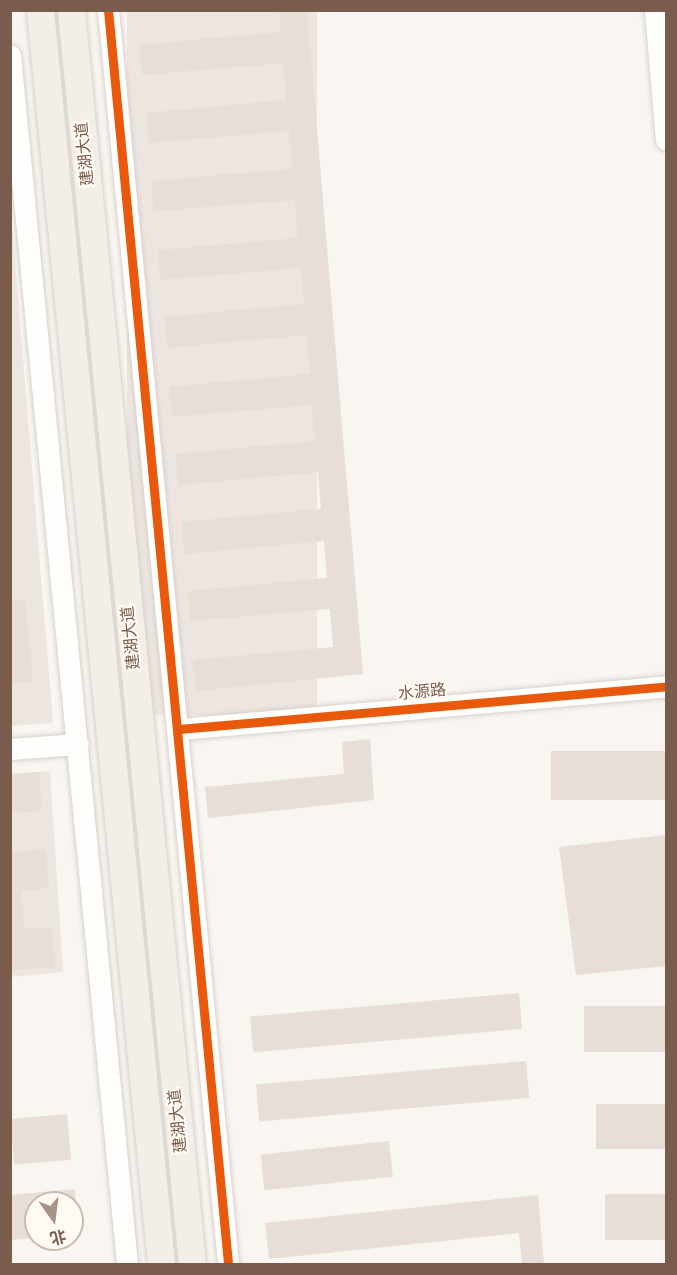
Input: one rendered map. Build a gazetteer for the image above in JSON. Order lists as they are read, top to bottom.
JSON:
{
  "streets": {
    "main road": ["建湖大道"],
    "street": ["水源路"]
  },
  "north": "bottom"
}
